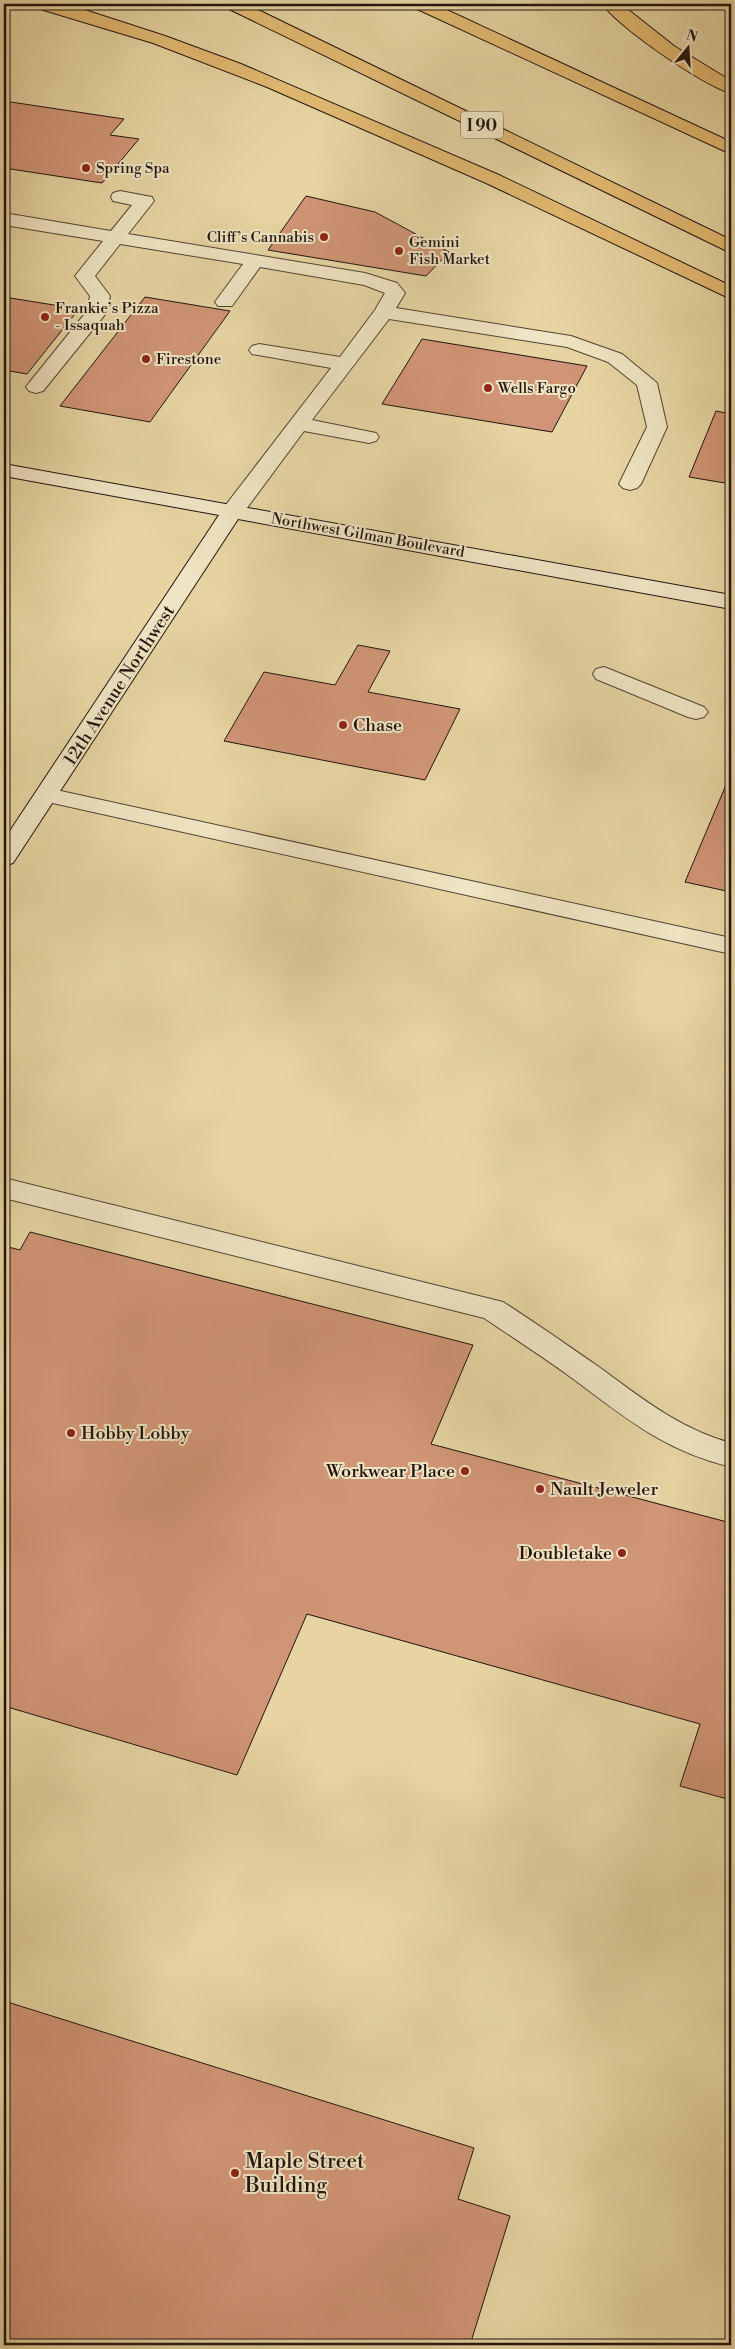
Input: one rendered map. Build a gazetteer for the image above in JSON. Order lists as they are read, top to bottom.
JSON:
{
  "streets": {
    "highway": ["I 90"],
    "street": ["Northwest Gilman Boulevard", "12th Avenue Northwest"]
  },
  "crossings": [
    ["Northwest Gilman Boulevard", "12th Avenue Northwest"]
  ],
  "places": [
    "Spring Spa",
    "Cliff’s Cannabis",
    "Gemini Fish Market",
    "Frankie’s Pizza - Issaquah",
    "Firestone",
    "Wells Fargo",
    "Chase",
    "Hobby Lobby",
    "Workwear Place",
    "Nault Jeweler",
    "Doubletake",
    "Maple Street Building"
  ],
  "north": "top"
}
